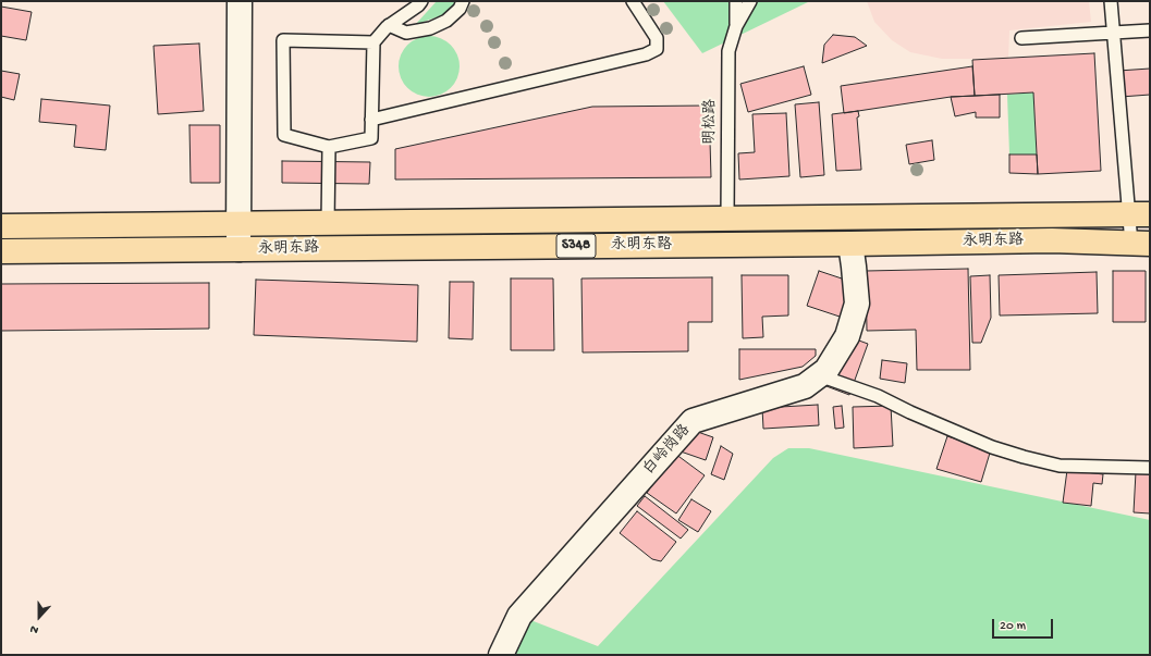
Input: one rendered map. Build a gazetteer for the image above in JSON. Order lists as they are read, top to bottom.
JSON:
{
  "streets": {
    "main road": ["永明东路", "S348"],
    "street": ["白岭岗路"],
    "lane": ["明松路"]
  },
  "crossings": [
    ["明松路", "永明东路"],
    ["永明东路", "白岭岗路"]
  ],
  "scale_bar": "20 m",
  "north": "bottom"
}
